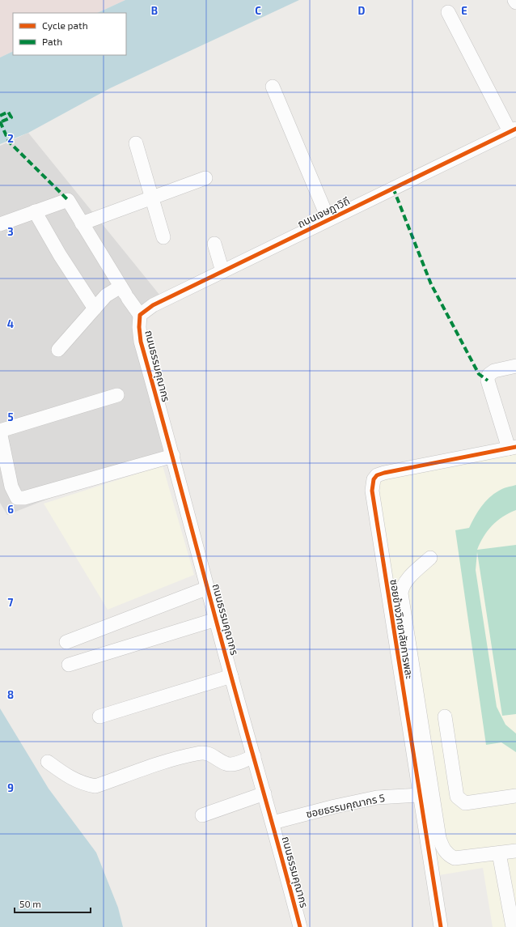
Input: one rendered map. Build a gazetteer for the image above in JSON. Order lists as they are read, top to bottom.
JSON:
{
  "streets": {
    "street": [
      "ถนนเจษฎาวิถี",
      "ถนนธรรมคุณากร",
      "ซอยข้างวิทยาลัยการพละ",
      "ซอยธรรมคุณากร 5"
    ]
  },
  "crossings": [
    ["ถนนเจษฎาวิถี", "ถนนธรรมคุณากร"],
    ["ถนนธรรมคุณากร", "ซอยธรรมคุณากร 5"],
    ["ซอยข้างวิทยาลัยการพละ", "ซอยธรรมคุณากร 5"]
  ],
  "legend": ["Cycle path", "Path"],
  "scale_bar": "50 m",
  "grid": {
    "columns": [
      "B",
      "C",
      "D",
      "E"
    ],
    "rows": [
      "2",
      "3",
      "4",
      "5",
      "6",
      "7",
      "8",
      "9"
    ]
  }
}
